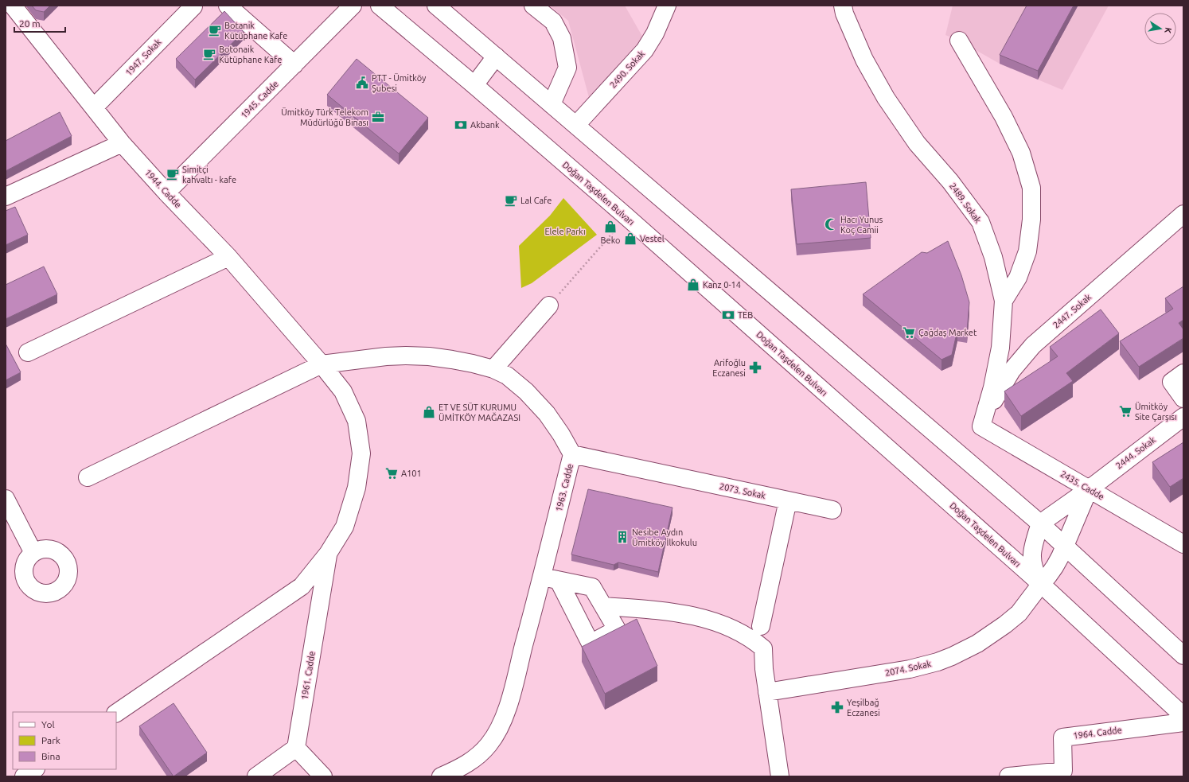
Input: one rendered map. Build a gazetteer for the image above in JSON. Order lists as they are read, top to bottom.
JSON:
{
  "streets": {
    "street": [
      "1947. Sokak",
      "2490. Sokak",
      "1945. Cadde",
      "1944. Cadde",
      "Doğan Taşdelen Bulvarı",
      "2489. Sokak",
      "2447. Sokak",
      "2444. Sokak",
      "2435. Cadde",
      "1963. Cadde",
      "2073. Sokak",
      "2074. Sokak",
      "1961. Cadde",
      "1964. Cadde"
    ]
  },
  "crossings": [
    ["1947. Sokak", "1944. Cadde"],
    ["1945. Cadde", "1944. Cadde"],
    ["1944. Cadde", "1963. Cadde"],
    ["1944. Cadde", "1961. Cadde"],
    ["Doğan Taşdelen Bulvarı", "2074. Sokak"],
    ["2489. Sokak", "2447. Sokak"],
    ["2489. Sokak", "2435. Cadde"],
    ["2447. Sokak", "2435. Cadde"],
    ["2444. Sokak", "2435. Cadde"],
    ["2444. Sokak", "2074. Sokak"],
    ["1963. Cadde", "2073. Sokak"]
  ],
  "parks": ["Elele Parkı"],
  "places": {
    "cafe": [
      "Botanik Kütüphane Kafe",
      "Botonaik Kütüphane Kafe",
      "Simitçi kahvaltı - kafe",
      "Lal Cafe"
    ],
    "public building": ["PTT - Ümitköy Şubesi"],
    "office": ["Ümitköy Türk Telekom Müdürlüğü Binası"],
    "bank": ["Akbank", "TEB"],
    "mosque": ["Hacı Yunus Koç Camii"],
    "shop": [
      "Beko",
      "Vestel",
      "Kanz 0-14",
      "ET VE SÜT KURUMU ÜMİTKÖY MAĞAZASI"
    ],
    "supermarket": ["Çağdaş Market", "Ümitköy Site Çarşısı", "A101"],
    "pharmacy": ["Arifoğlu Eczanesi", "Yeşilbağ Eczanesi"],
    "building": ["Nesibe Aydın Ümitköy İlkokulu"]
  },
  "legend": ["Yol", "Park", "Bina"],
  "scale_bar": "20 m",
  "north": "right"
}
